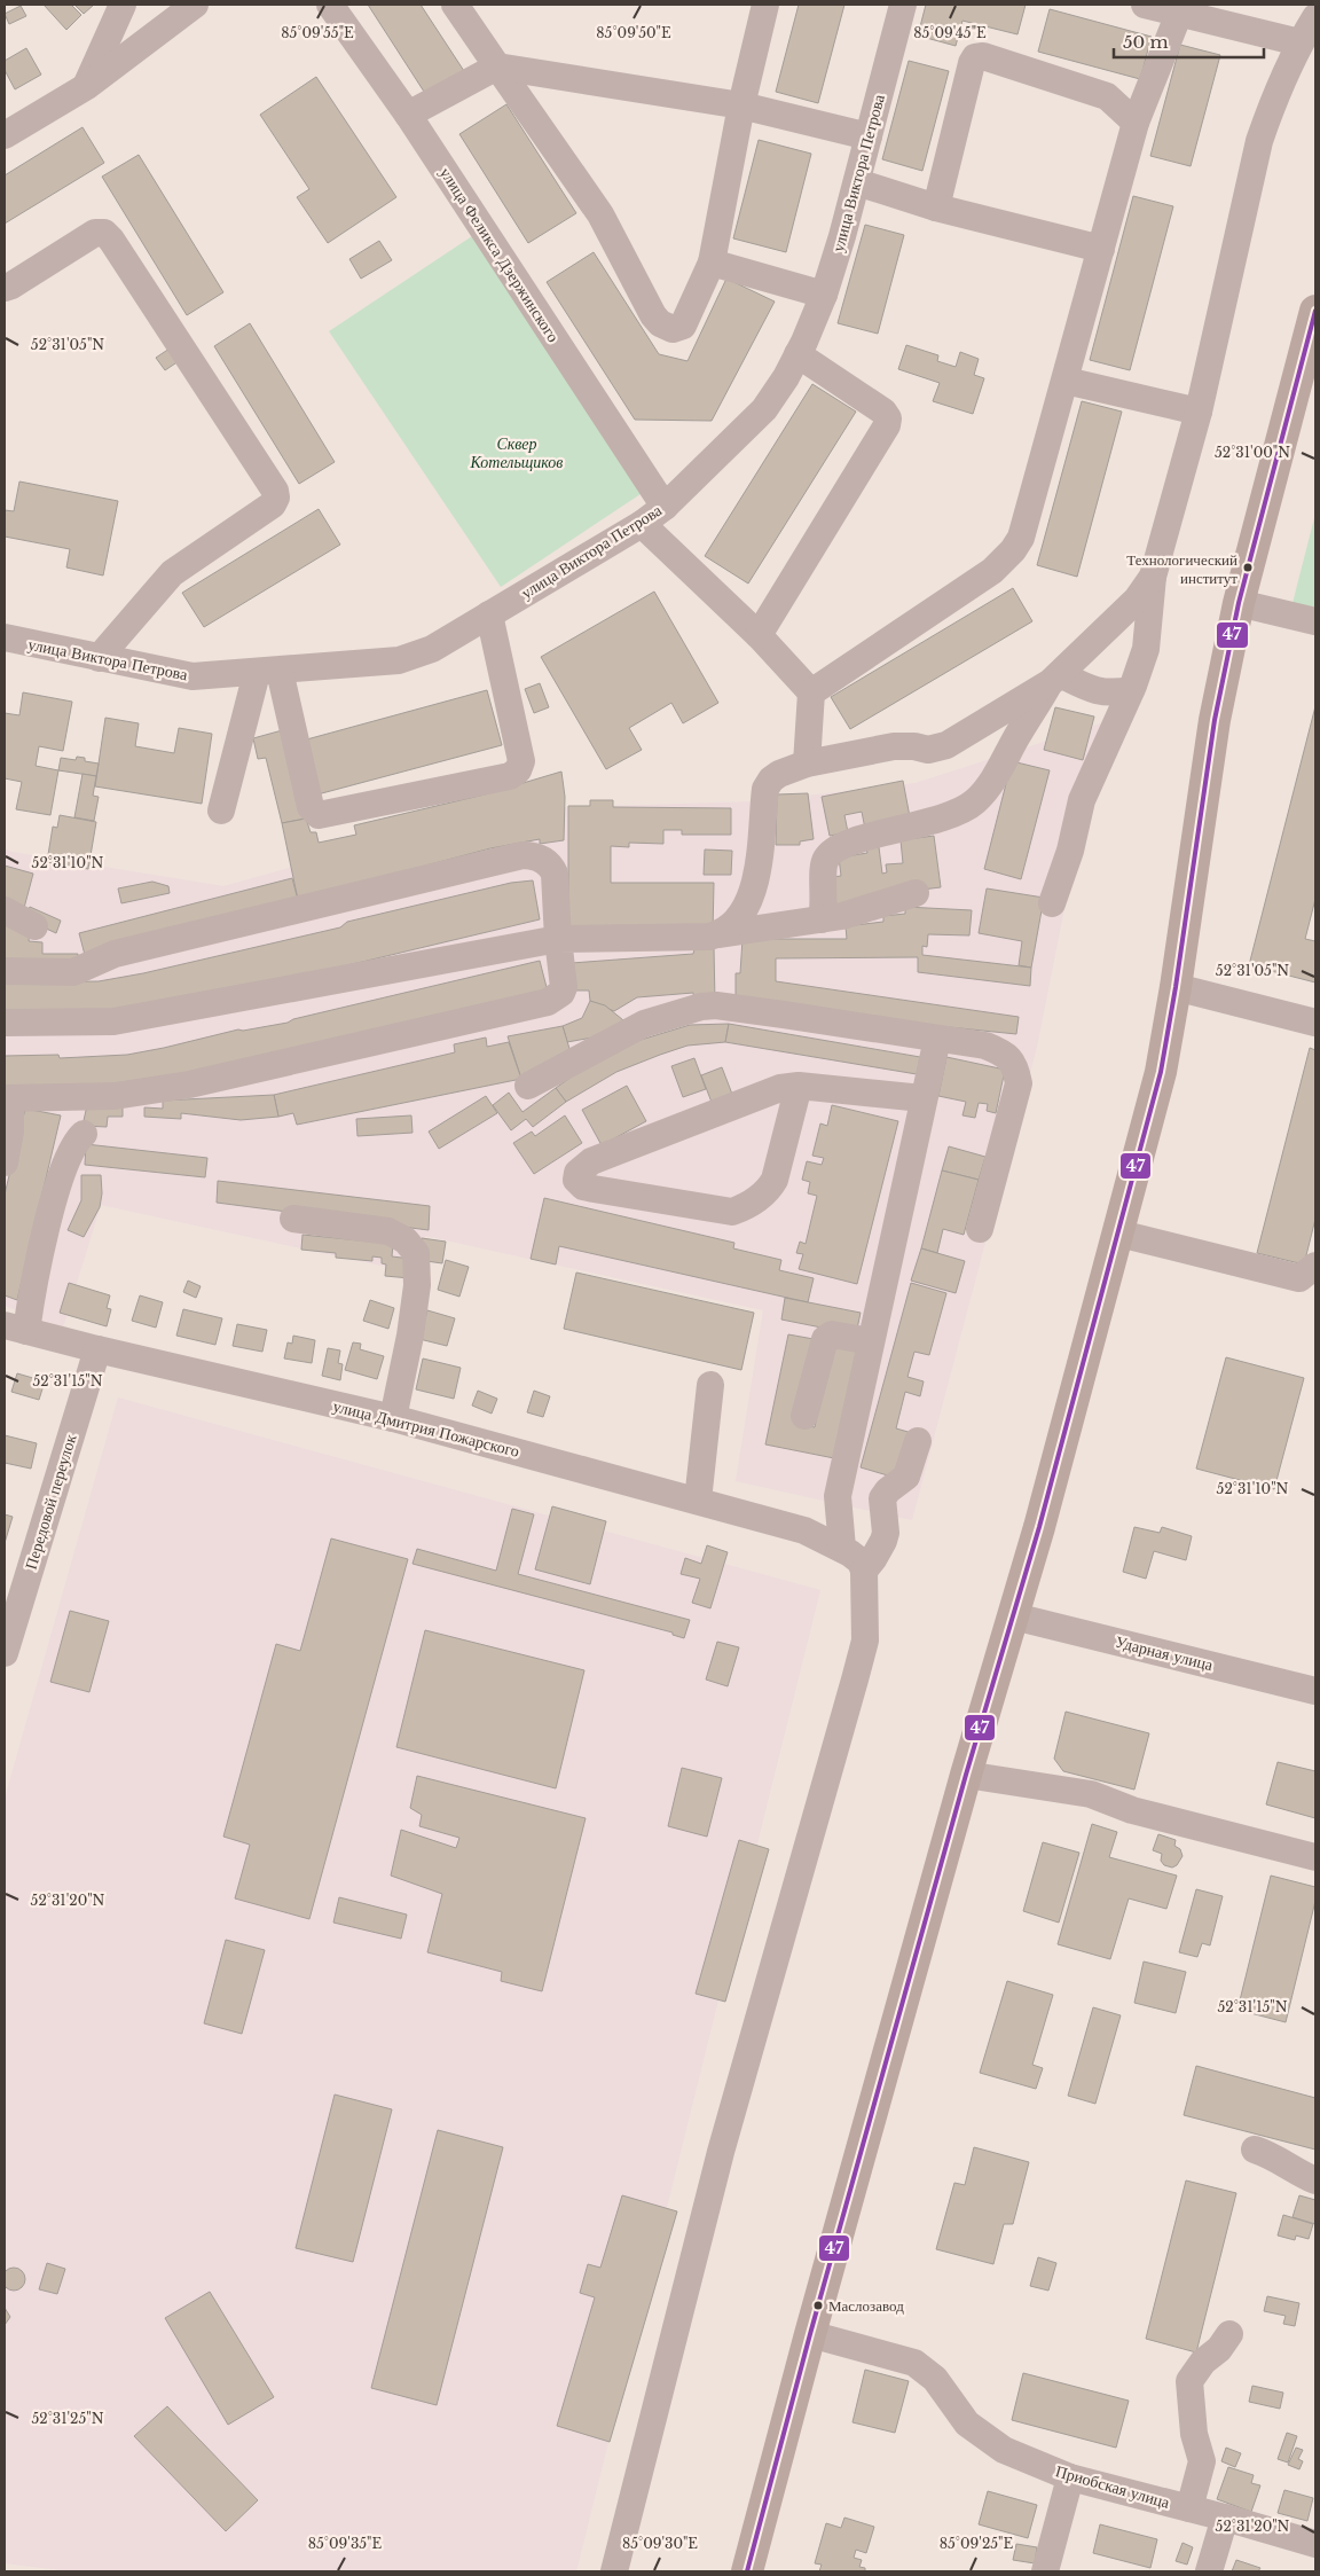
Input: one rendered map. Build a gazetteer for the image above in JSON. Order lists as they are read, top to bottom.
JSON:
{
  "streets": {
    "street": [
      "улица Виктора Петрова",
      "улица Феликса Дзержинского",
      "улица Дмитрия Пожарского",
      "Передовой переулок",
      "Ударная улица",
      "Приобская улица"
    ]
  },
  "crossings": [
    ["улица Виктора Петрова", "улица Феликса Дзержинского"],
    ["улица Дмитрия Пожарского", "Передовой переулок"]
  ],
  "parks": ["Сквер Котельщиков"],
  "places": ["Технологический институт", "Маслозавод"],
  "lines": ["transit line 47"],
  "scale_bar": "50 m",
  "coordinates": [
    "85°09'55\"E",
    "85°09'50\"E",
    "85°09'45\"E",
    "52°31'05\"N",
    "52°31'00\"N",
    "52°31'10\"N",
    "52°31'15\"N",
    "52°31'20\"N",
    "52°31'25\"N",
    "85°09'35\"E",
    "85°09'30\"E",
    "85°09'25\"E"
  ]
}
